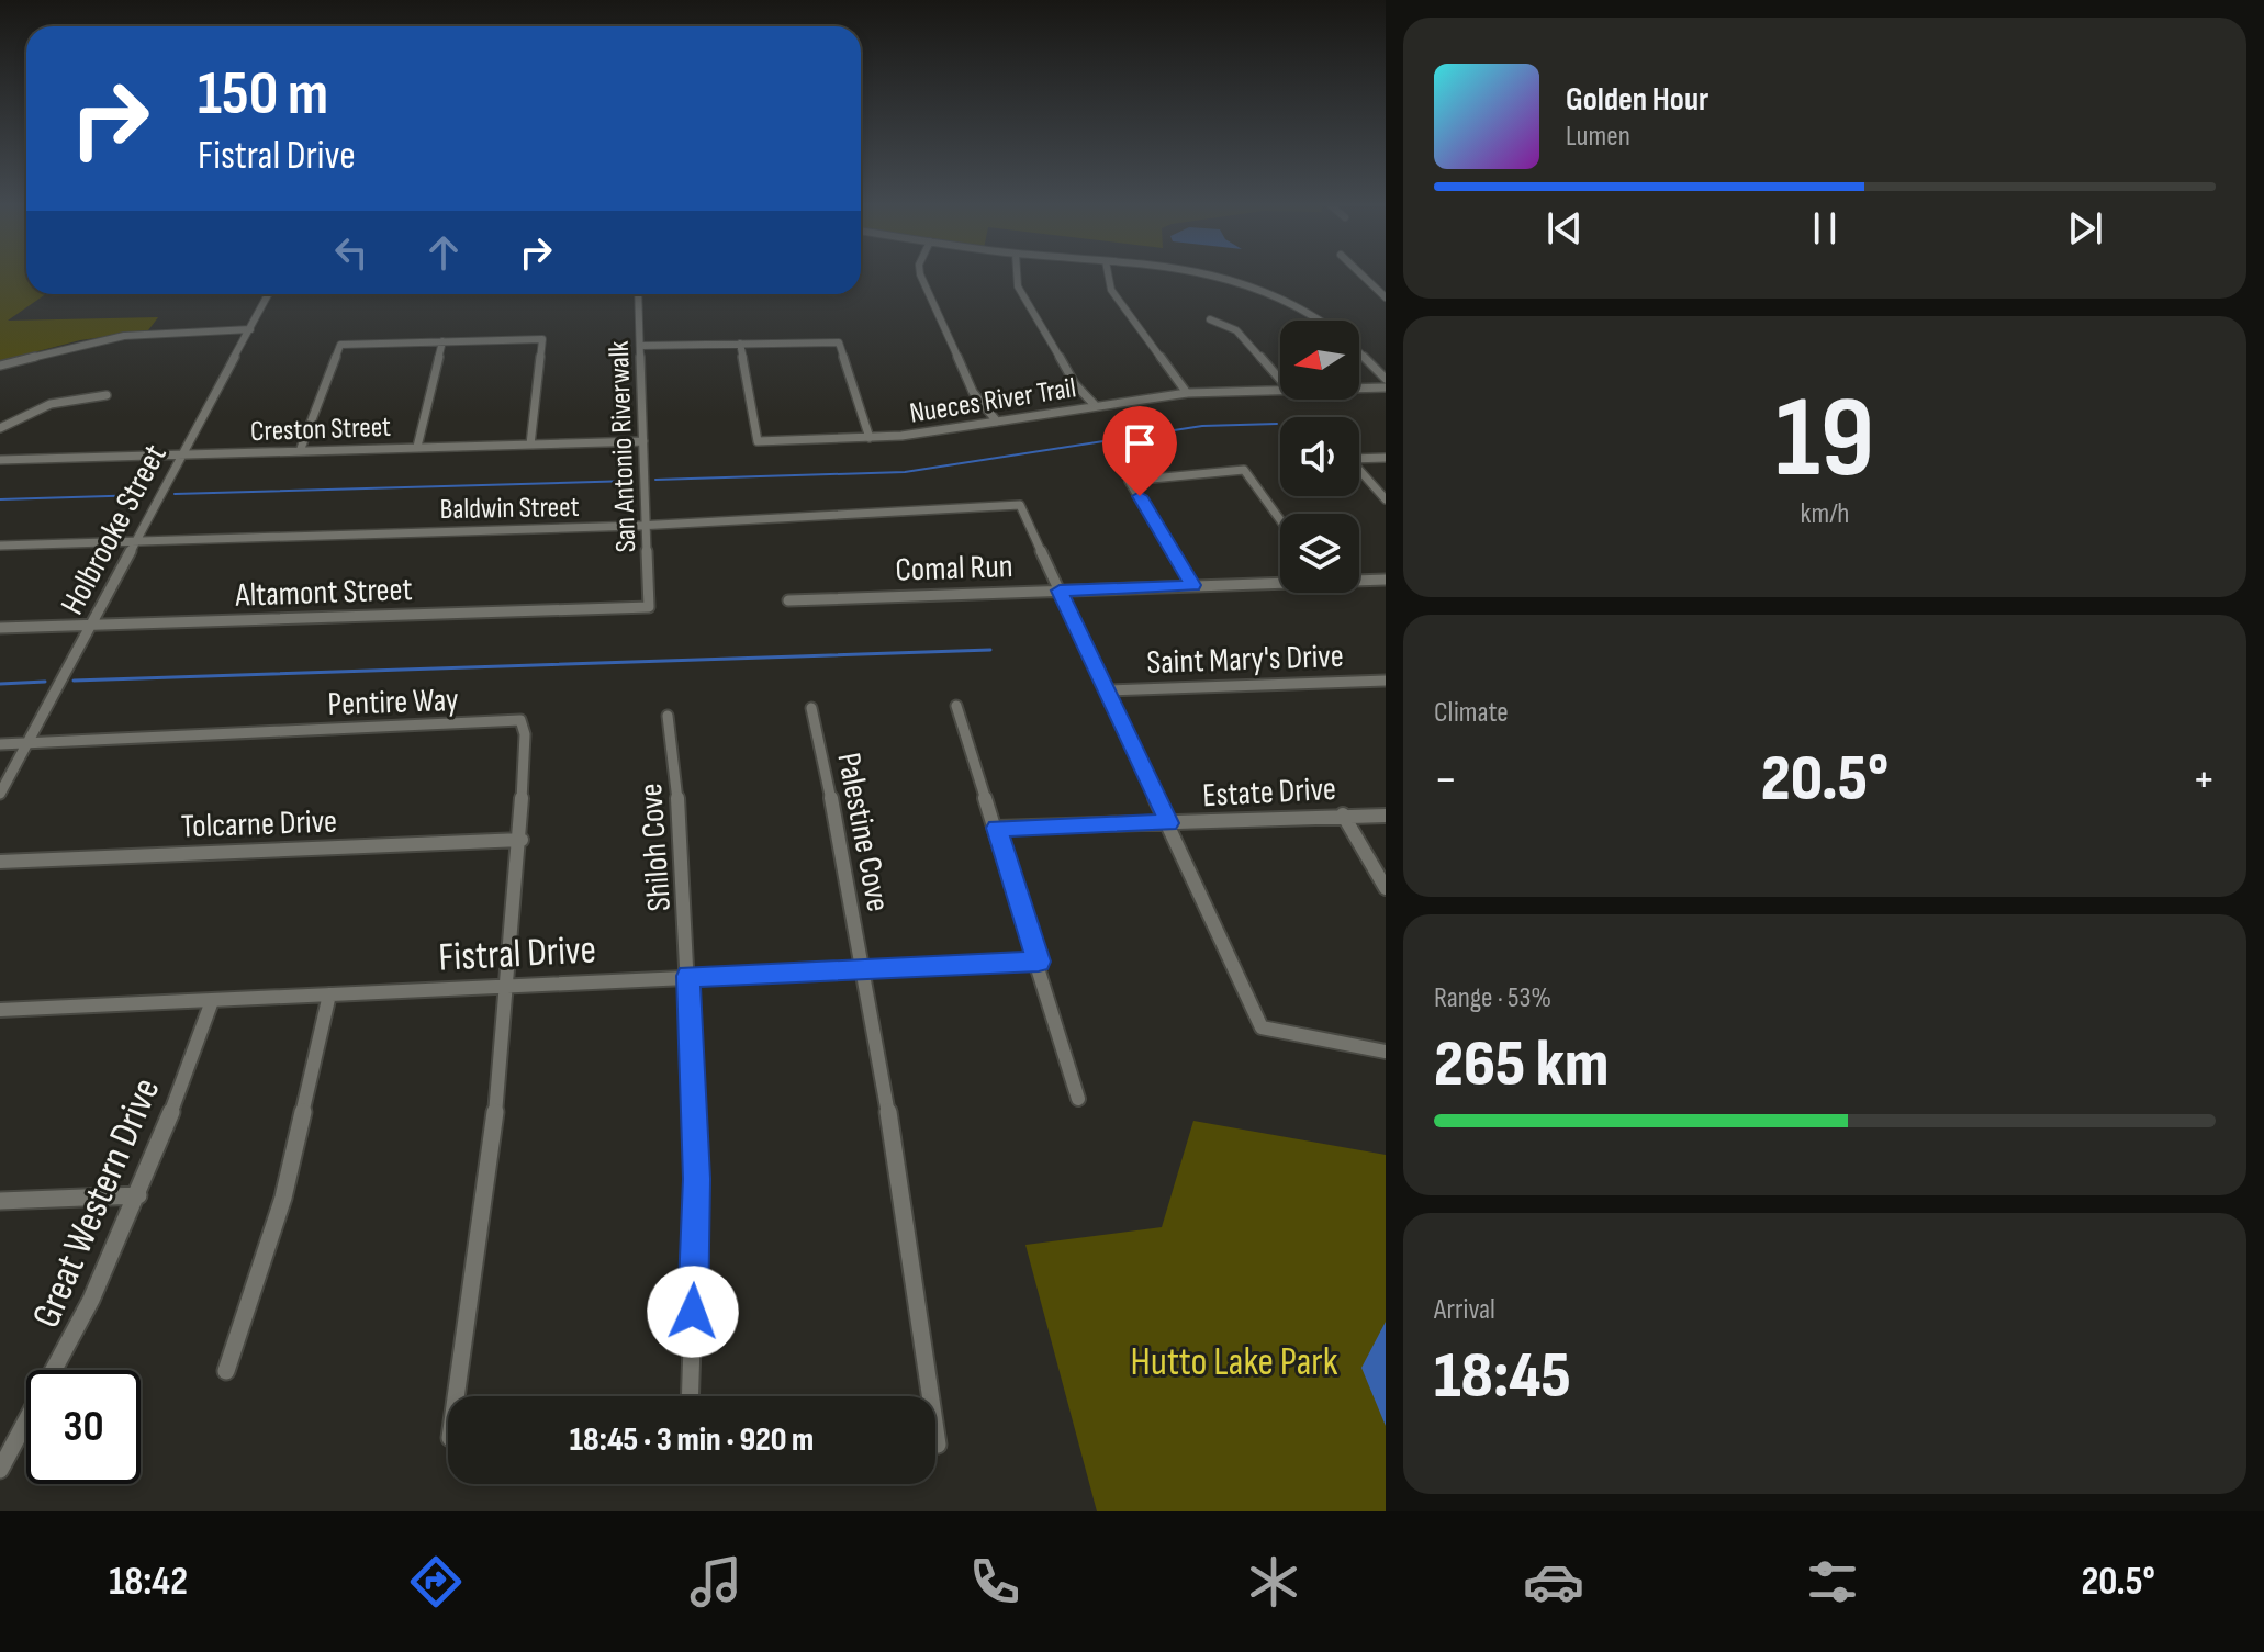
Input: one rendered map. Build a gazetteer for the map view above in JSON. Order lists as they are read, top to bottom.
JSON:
{
  "streets": {
    "street": [
      "Nueces River Trail",
      "Creston Street",
      "San Antonio Riverwalk",
      "Baldwin Street",
      "Holbrooke Street",
      "Comal Run",
      "Altamont Street",
      "Saint Mary's Drive",
      "Pentire Way",
      "Estate Drive",
      "Tolcarne Drive",
      "Palestine Cove",
      "Shiloh Cove",
      "Fistral Drive",
      "Great Western Drive"
    ]
  },
  "crossings": [
    ["Creston Street", "San Antonio Riverwalk"],
    ["Creston Street", "Holbrooke Street"],
    ["San Antonio Riverwalk", "Baldwin Street"],
    ["San Antonio Riverwalk", "Altamont Street"],
    ["Baldwin Street", "Holbrooke Street"],
    ["Baldwin Street", "Comal Run"],
    ["Holbrooke Street", "Altamont Street"],
    ["Holbrooke Street", "Pentire Way"],
    ["Pentire Way", "Tolcarne Drive"],
    ["Pentire Way", "Fistral Drive"],
    ["Palestine Cove", "Fistral Drive"],
    ["Shiloh Cove", "Fistral Drive"],
    ["Fistral Drive", "Great Western Drive"]
  ],
  "parks": ["Hutto Lake Park"],
  "north": "left",
  "page": {
    "turn": ["150 m", "Fistral Drive"],
    "song": ["Golden Hour", "Lumen"],
    "tile": [
      ["19", "km/h"],
      "Climate",
      ["Range · 53%", "265 km"],
      ["Arrival", "18:45"]
    ],
    "heat": ["−", "20.5°", "+"],
    "limit": "30",
    "trip": "18:45 · 3 min · 920 m",
    "tabs": ["18:42", "20.5°"]
  }
}
